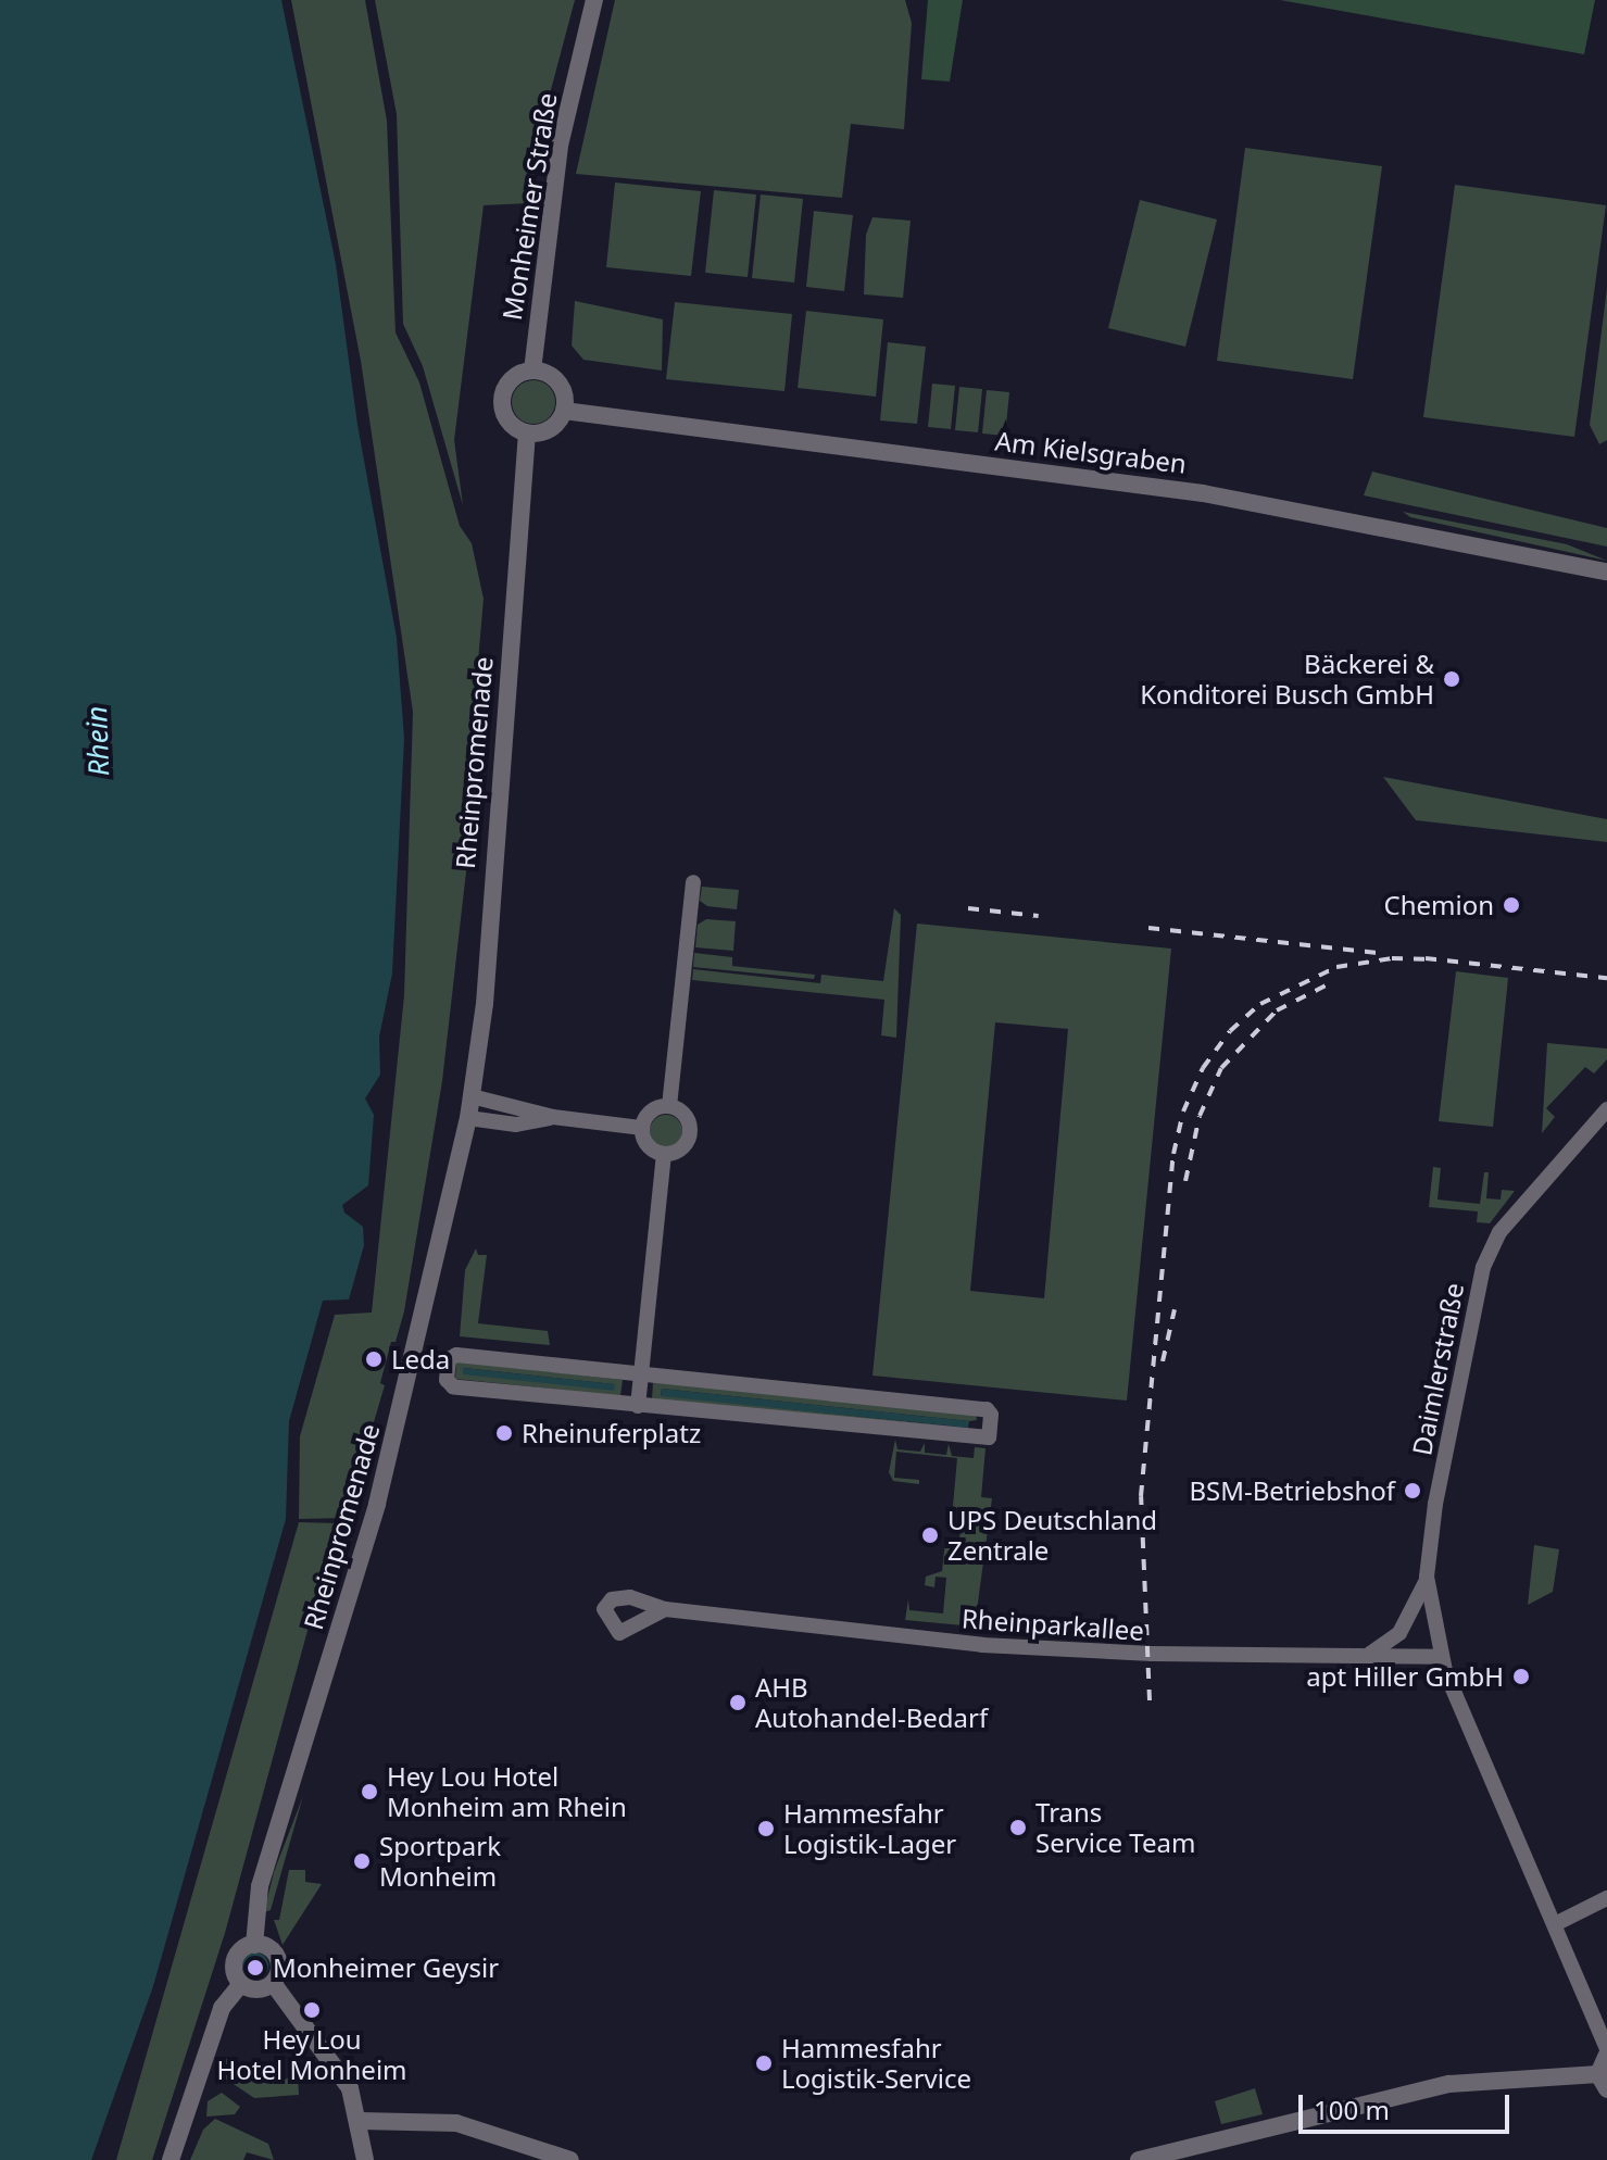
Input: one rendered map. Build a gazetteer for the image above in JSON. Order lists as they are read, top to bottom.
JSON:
{
  "streets": {
    "street": [
      "Monheimer Straße",
      "Am Kielsgraben",
      "Rheinpromenade",
      "Daimlerstraße",
      "Rheinparkallee"
    ]
  },
  "crossings": [
    ["Monheimer Straße", "Am Kielsgraben"],
    ["Monheimer Straße", "Rheinpromenade"],
    ["Am Kielsgraben", "Rheinpromenade"],
    ["Daimlerstraße", "Rheinparkallee"]
  ],
  "water": ["Rhein"],
  "places": [
    "Bäckerei & Konditorei Busch GmbH",
    "Chemion",
    "Leda",
    "Rheinuferplatz",
    "BSM-Betriebshof",
    "UPS Deutschland Zentrale",
    "apt Hiller GmbH",
    "AHB Autohandel-Bedarf",
    "Hey Lou Hotel Monheim am Rhein",
    "Trans Service Team",
    "Hammesfahr Logistik-Lager",
    "Sportpark Monheim",
    "Monheimer Geysir",
    "Hey Lou Hotel Monheim",
    "Hammesfahr Logistik-Service"
  ],
  "scale_bar": "100 m"
}
